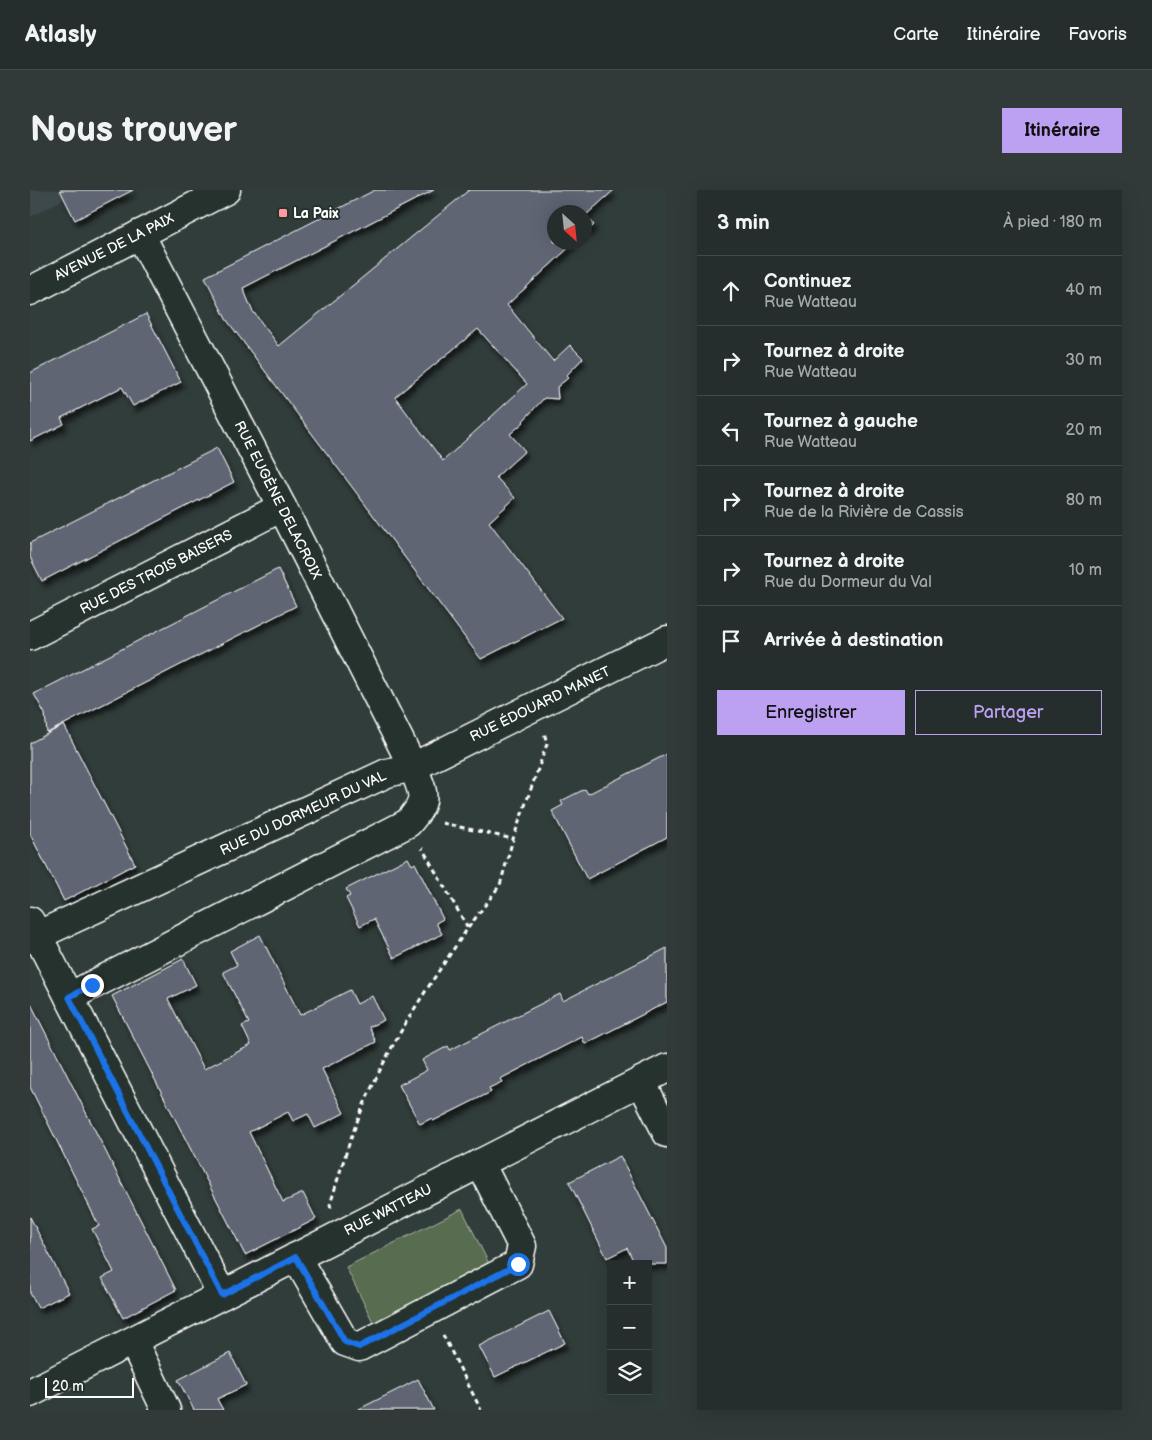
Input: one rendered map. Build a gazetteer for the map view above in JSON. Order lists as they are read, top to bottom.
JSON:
{
  "streets": {
    "street": [
      "AVENUE DE LA PAIX",
      "RUE EUGÈNE DELACROIX",
      "RUE DES TROIS BAISERS",
      "RUE ÉDOUARD MANET",
      "RUE DU DORMEUR DU VAL",
      "RUE WATTEAU"
    ]
  },
  "crossings": [
    ["AVENUE DE LA PAIX", "RUE EUGÈNE DELACROIX"],
    ["RUE EUGÈNE DELACROIX", "RUE DES TROIS BAISERS"],
    ["RUE EUGÈNE DELACROIX", "RUE ÉDOUARD MANET"],
    ["RUE EUGÈNE DELACROIX", "RUE DU DORMEUR DU VAL"],
    ["RUE ÉDOUARD MANET", "RUE DU DORMEUR DU VAL"]
  ],
  "places": {
    "transit": ["La Paix"]
  },
  "scale_bar": "20 m",
  "north": "bottom right",
  "page": {
    "header": "Atlasly",
    "nav": ["Carte", "Itinéraire", "Favoris"],
    "buttons": [
      "Itinéraire",
      ["Enregistrer", "Partager"]
    ],
    "title": "Nous trouver",
    "heading": ["3 min", "À pied · 180 m"],
    "list": [
      ["Continuez", "Rue Watteau", "40 m"],
      ["Tournez à droite", "Rue Watteau", "30 m"],
      ["Tournez à gauche", "Rue Watteau", "20 m"],
      ["Tournez à droite", "Rue de la Rivière de Cassis", "80 m"],
      ["Tournez à droite", "Rue du Dormeur du Val", "10 m"],
      "Arrivée à destination"
    ],
    "map_buttons": ["+", "−"],
    "scale": "20 m"
  }
}
